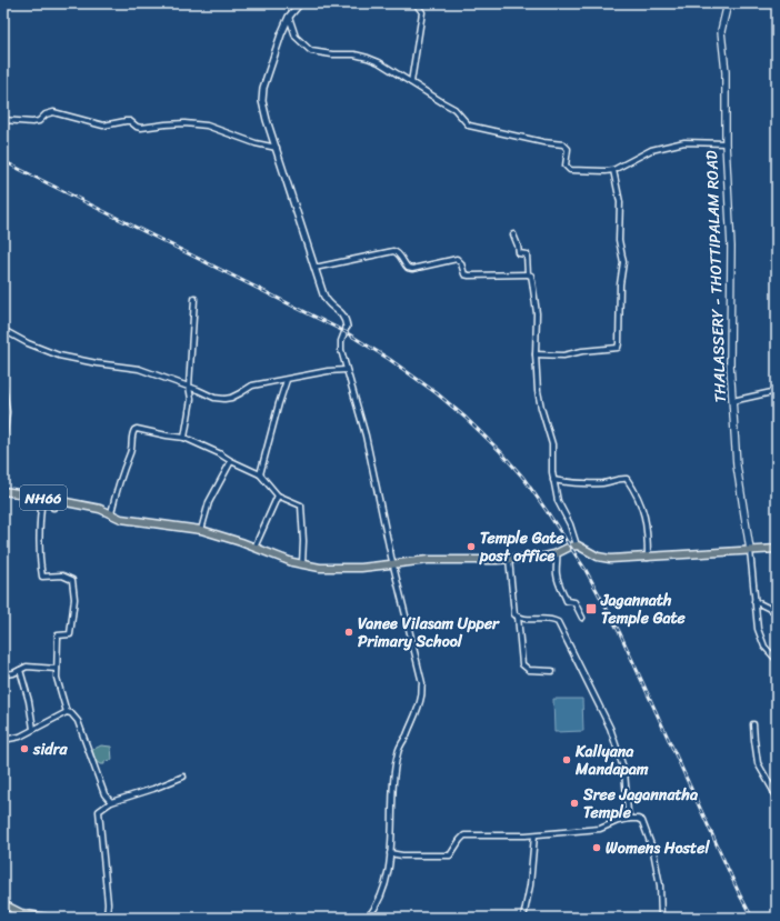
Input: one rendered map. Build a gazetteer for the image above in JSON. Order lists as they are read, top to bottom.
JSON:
{
  "streets": {
    "main road": ["THALASSERY - THOTTIPALAM ROAD", "NH66"]
  },
  "places": {
    "other": [
      "Temple Gate post office",
      "Vanee Vilasam Upper Primary School",
      "sidra",
      "Kallyana Mandapam",
      "Sree Jagannatha Temple",
      "Womens Hostel"
    ],
    "transit": ["Jagannath Temple Gate"]
  }
}
